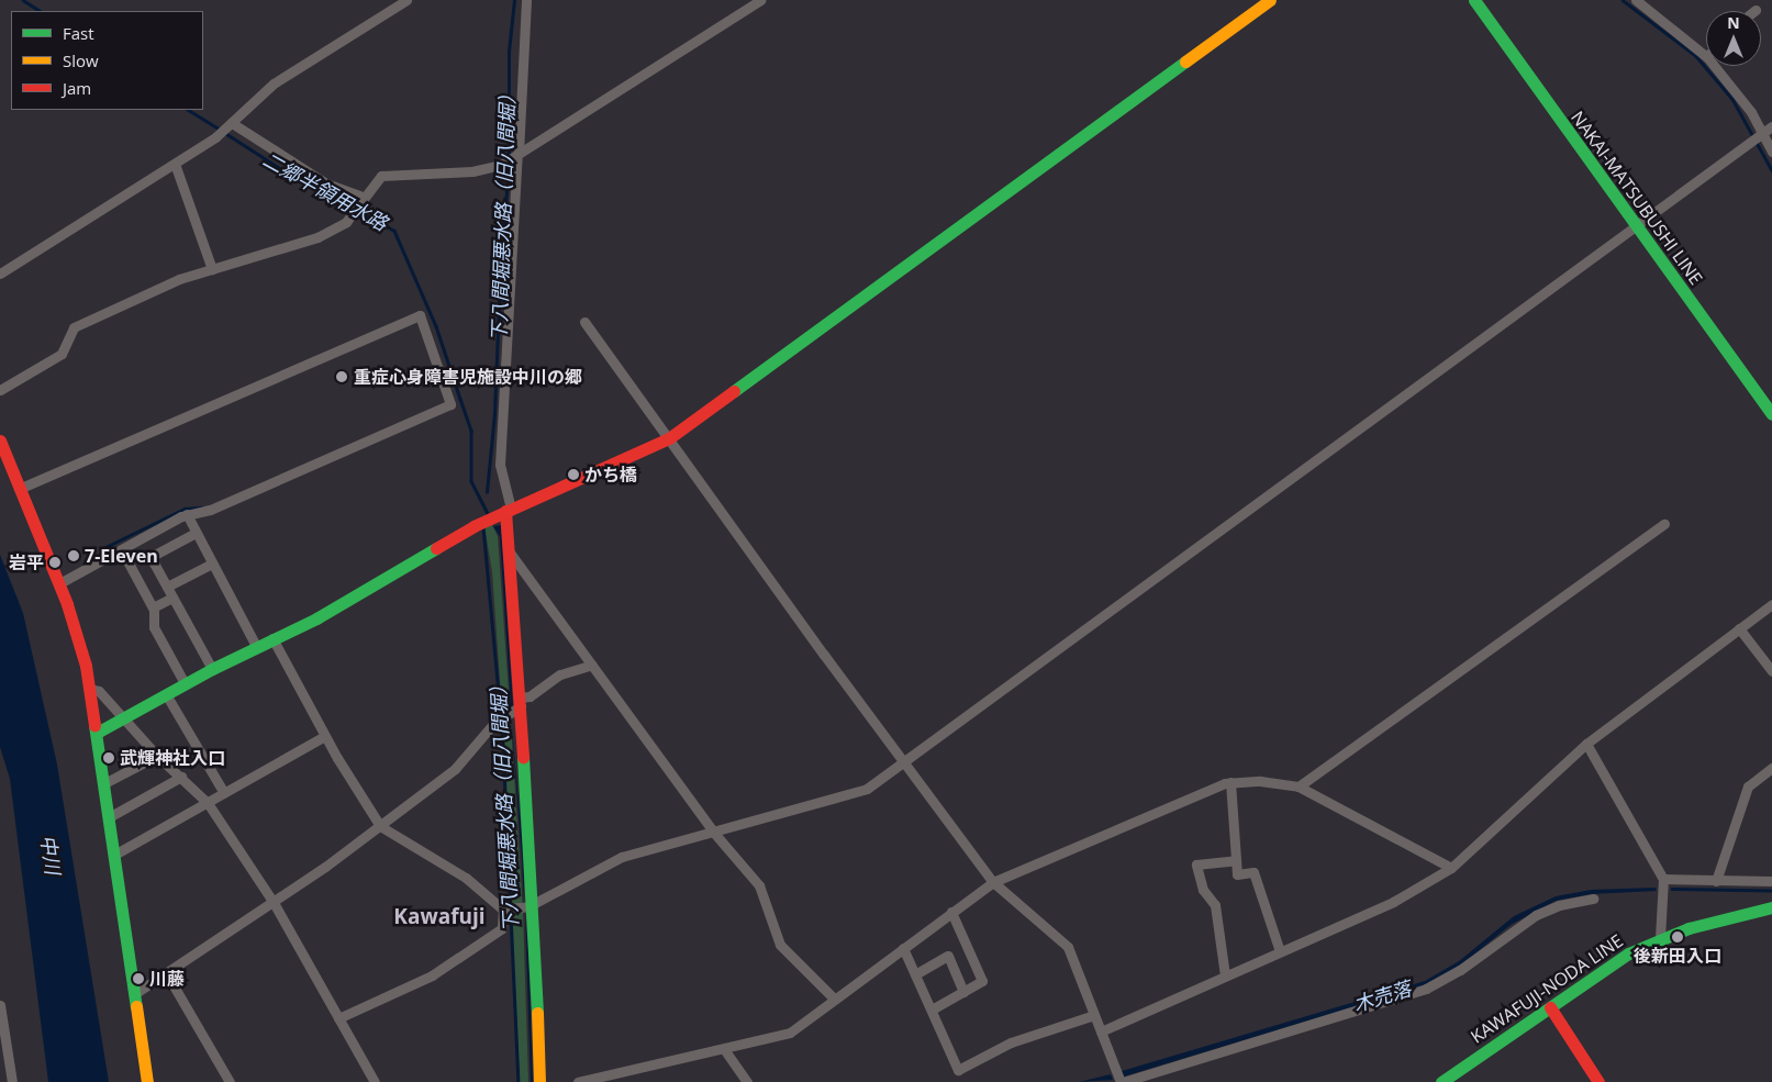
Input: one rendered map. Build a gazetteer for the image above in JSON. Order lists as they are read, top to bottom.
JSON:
{
  "streets": {
    "street": ["NAKAI-MATSUBUSHI LINE", "KAWAFUJI-NODA LINE"]
  },
  "districts": ["Kawafuji"],
  "water": [
    "二郷半領用水路",
    "下八間堀悪水路（旧八間堀）",
    "中川",
    "木売落"
  ],
  "places": [
    "重症心身障害児施設中川の郷",
    "かち橋",
    "7-Eleven",
    "岩平",
    "武輝神社入口",
    "後新田入口",
    "川藤"
  ],
  "legend": ["Fast", "Slow", "Jam"],
  "north": "top"
}
